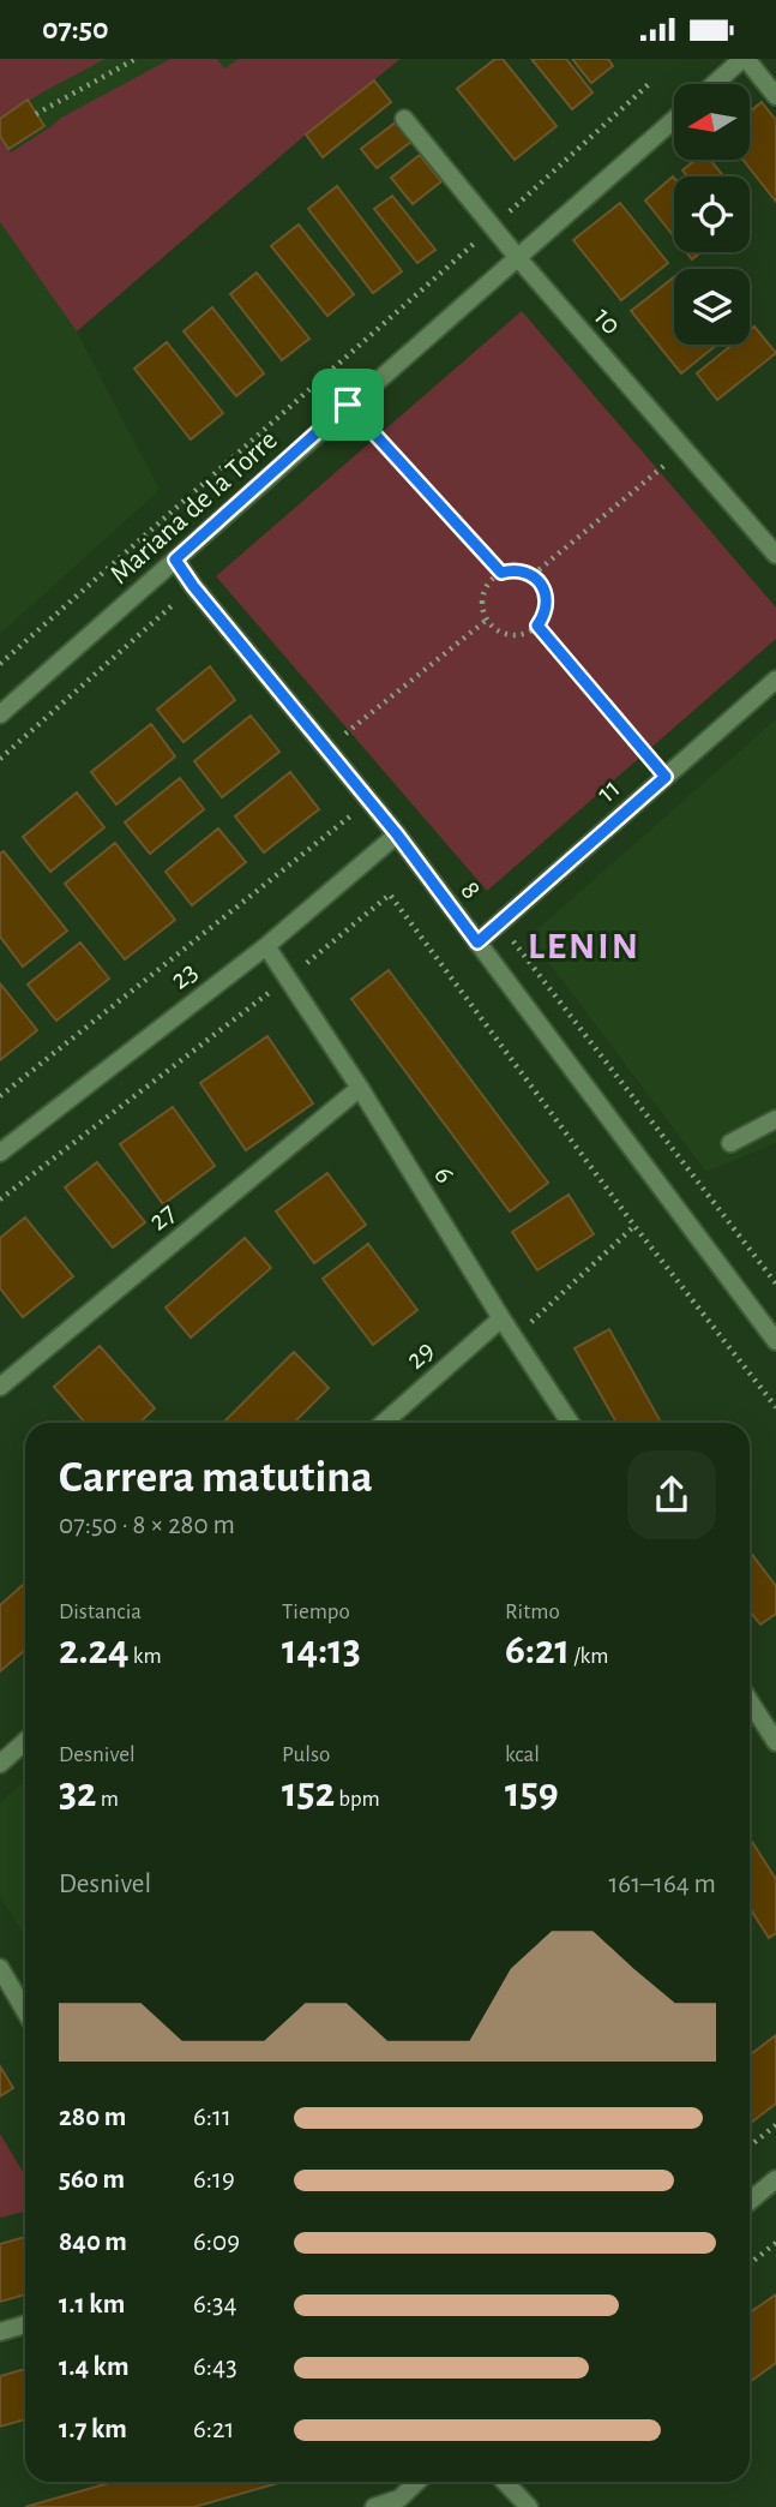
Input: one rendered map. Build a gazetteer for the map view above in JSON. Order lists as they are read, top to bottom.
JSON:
{
  "streets": {
    "street": [
      "10",
      "Mariana de la Torre",
      "11",
      "8",
      "23",
      "6",
      "27",
      "29"
    ]
  },
  "crossings": [
    ["10", "Mariana de la Torre"],
    ["Mariana de la Torre", "8"],
    ["11", "8"],
    ["8", "23"],
    ["23", "6"],
    ["6", "27"],
    ["6", "29"]
  ],
  "districts": ["LENIN"],
  "north": "left",
  "page": {
    "status": "07:50",
    "heading": ["Carrera matutina", "07:50 · 8 × 280 m"],
    "stats": [
      ["Distancia", "2.24 km"],
      ["Tiempo", "14:13"],
      ["Ritmo", "6:21 /km"],
      ["Desnivel", "32 m"],
      ["Pulso", "152 bpm"],
      ["kcal", "159"]
    ],
    "chart": ["Desnivel", "161–164 m"],
    "list": [
      {
        "name": "280 m",
        "note": "6:11"
      },
      {
        "name": "560 m",
        "note": "6:19"
      },
      {
        "name": "840 m",
        "note": "6:09"
      },
      {
        "name": "1.1 km",
        "note": "6:34"
      },
      {
        "name": "1.4 km",
        "note": "6:43"
      },
      {
        "name": "1.7 km",
        "note": "6:21"
      }
    ]
  }
}
